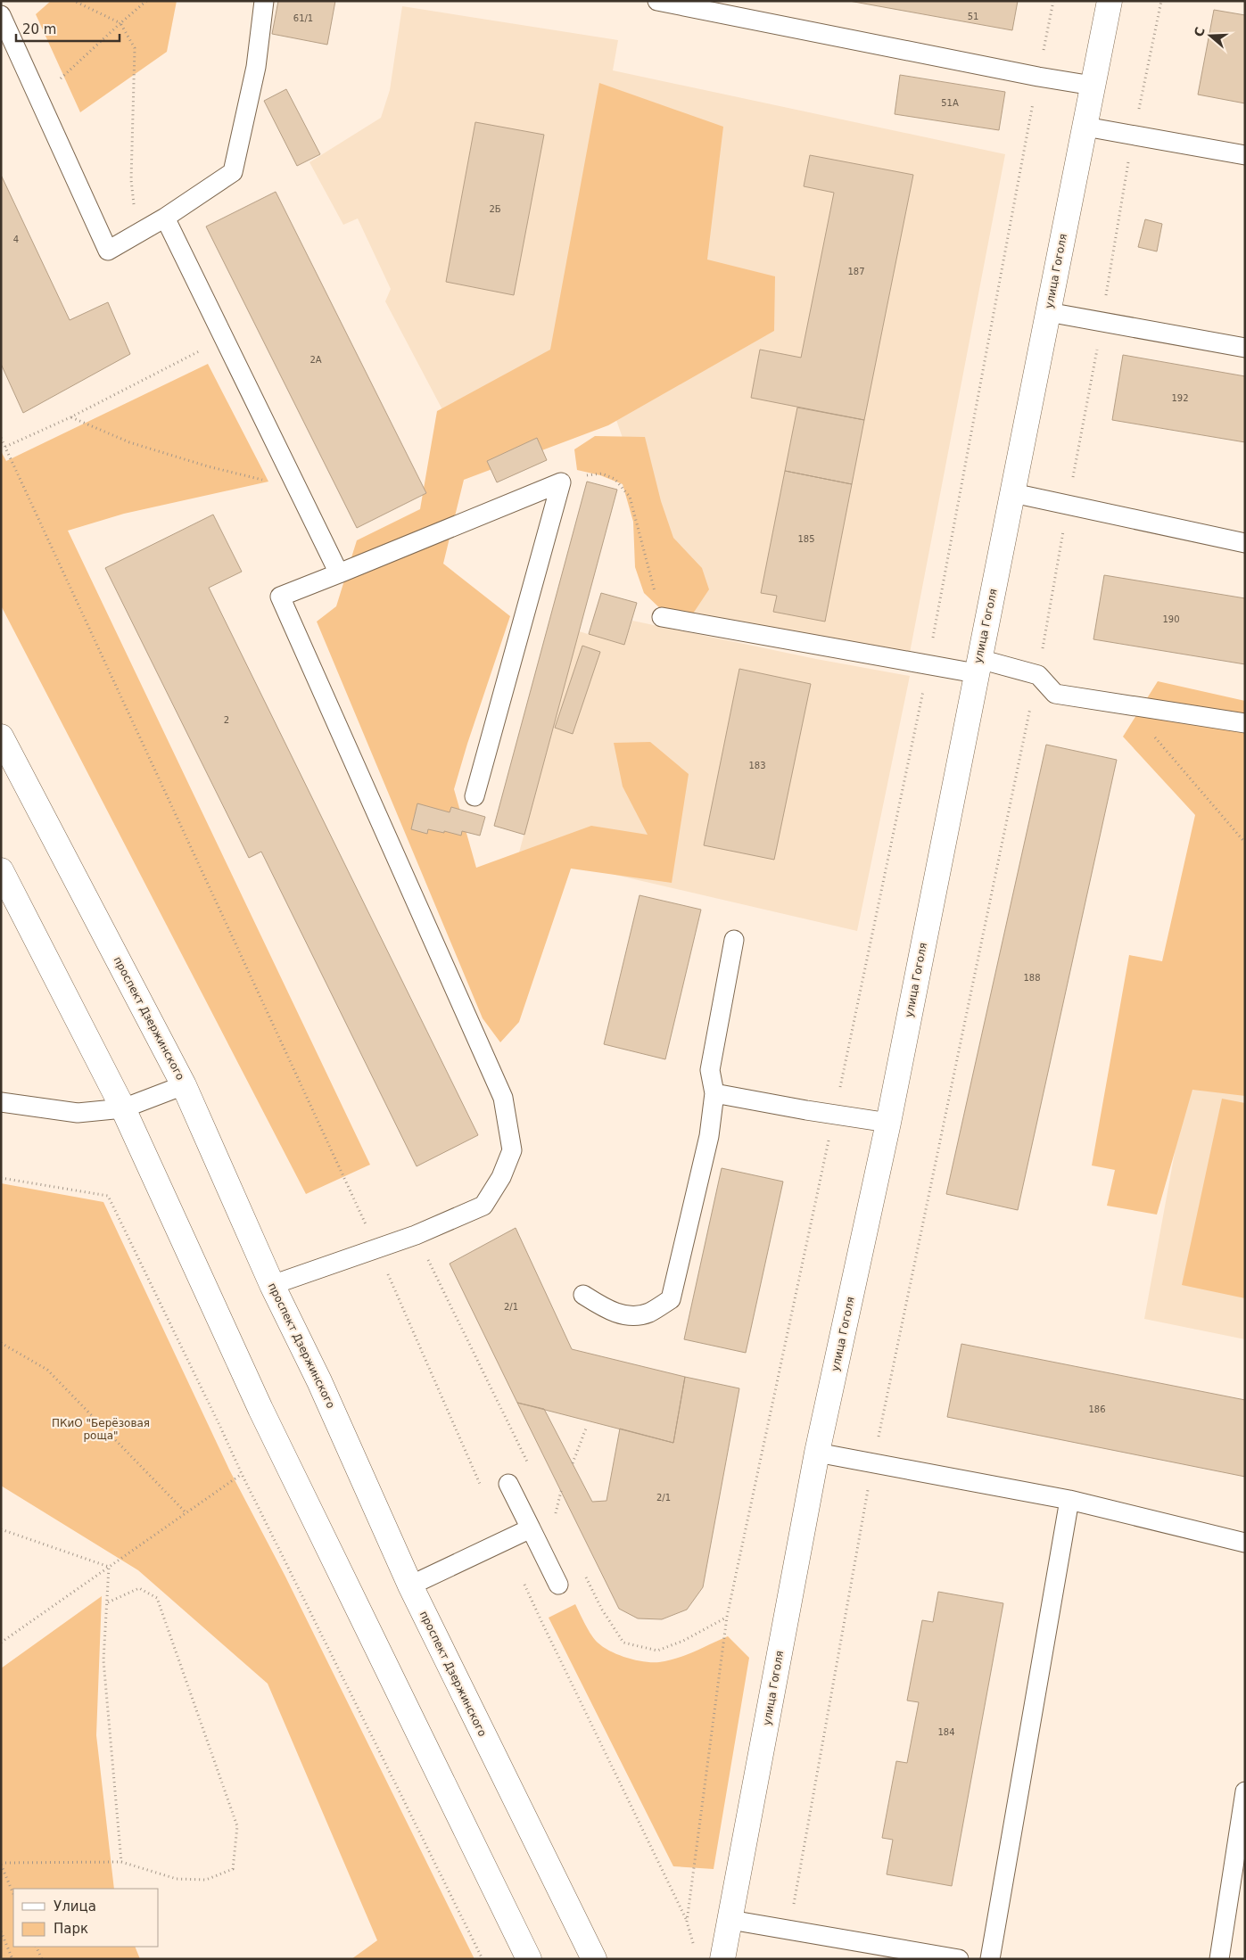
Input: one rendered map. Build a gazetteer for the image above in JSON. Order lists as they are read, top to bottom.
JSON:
{
  "streets": {
    "main road": ["улица Гоголя", "проспект Дзержинского"]
  },
  "parks": ["ПКиО \"Берёзовая роща\""],
  "house_numbers": [
    "51",
    "61/1",
    "51А",
    "2Б",
    "4",
    "187",
    "2А",
    "192",
    "185",
    "190",
    "2",
    "183",
    "188",
    "2/1",
    "186",
    "2/1",
    "184"
  ],
  "legend": ["Улица", "Парк"],
  "scale_bar": "20 m",
  "north": "left"
}
